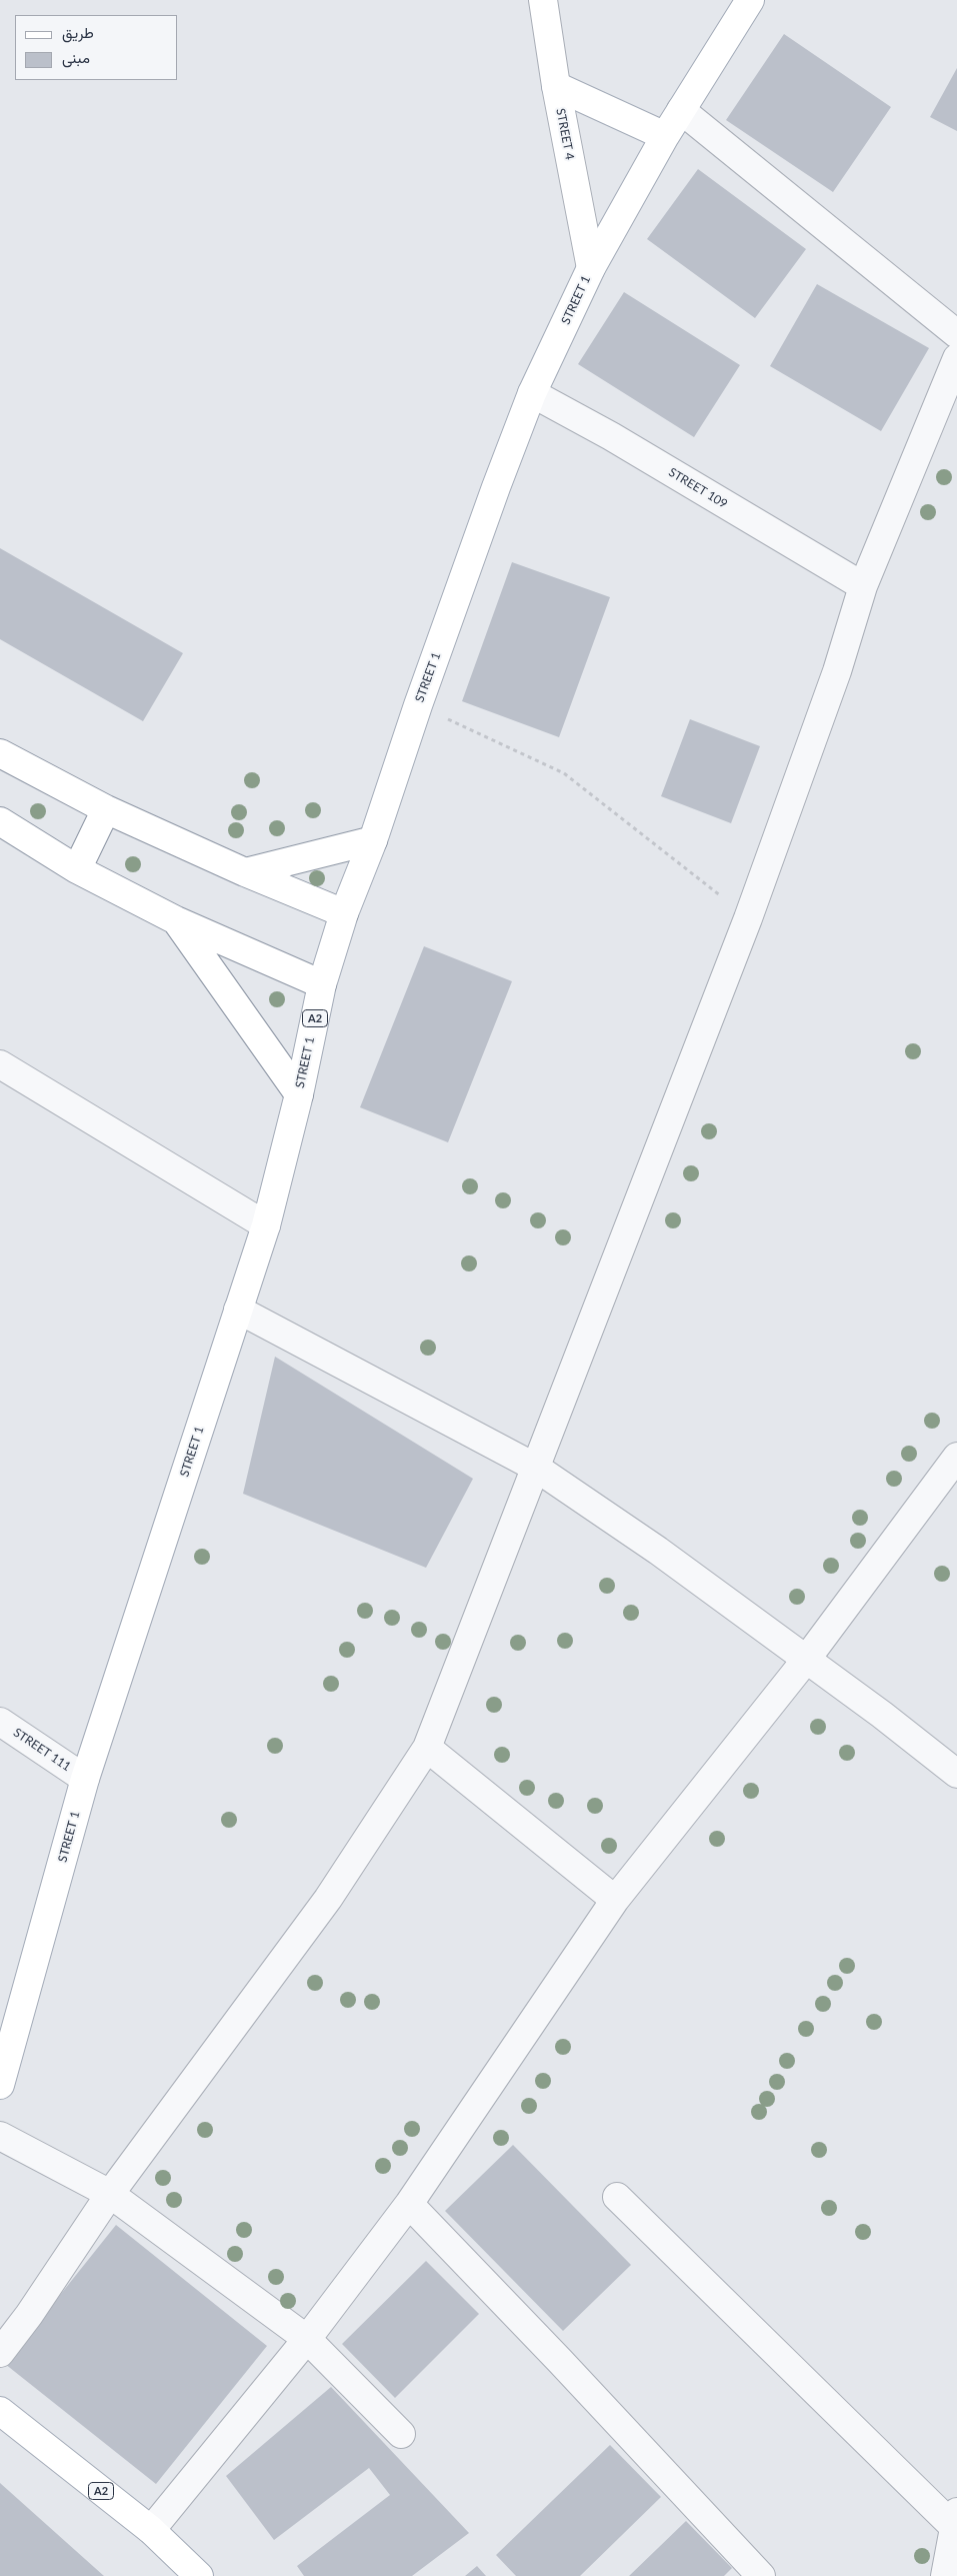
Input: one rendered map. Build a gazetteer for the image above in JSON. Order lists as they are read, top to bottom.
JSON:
{
  "streets": {
    "main road": ["STREET 4", "STREET 1", "A2"],
    "street": ["STREET 109", "STREET 111"]
  },
  "crossings": [
    ["STREET 4", "STREET 1"],
    ["STREET 1", "STREET 109"],
    ["STREET 1", "STREET 111"]
  ],
  "legend": ["طريق", "مبنى"]
}
